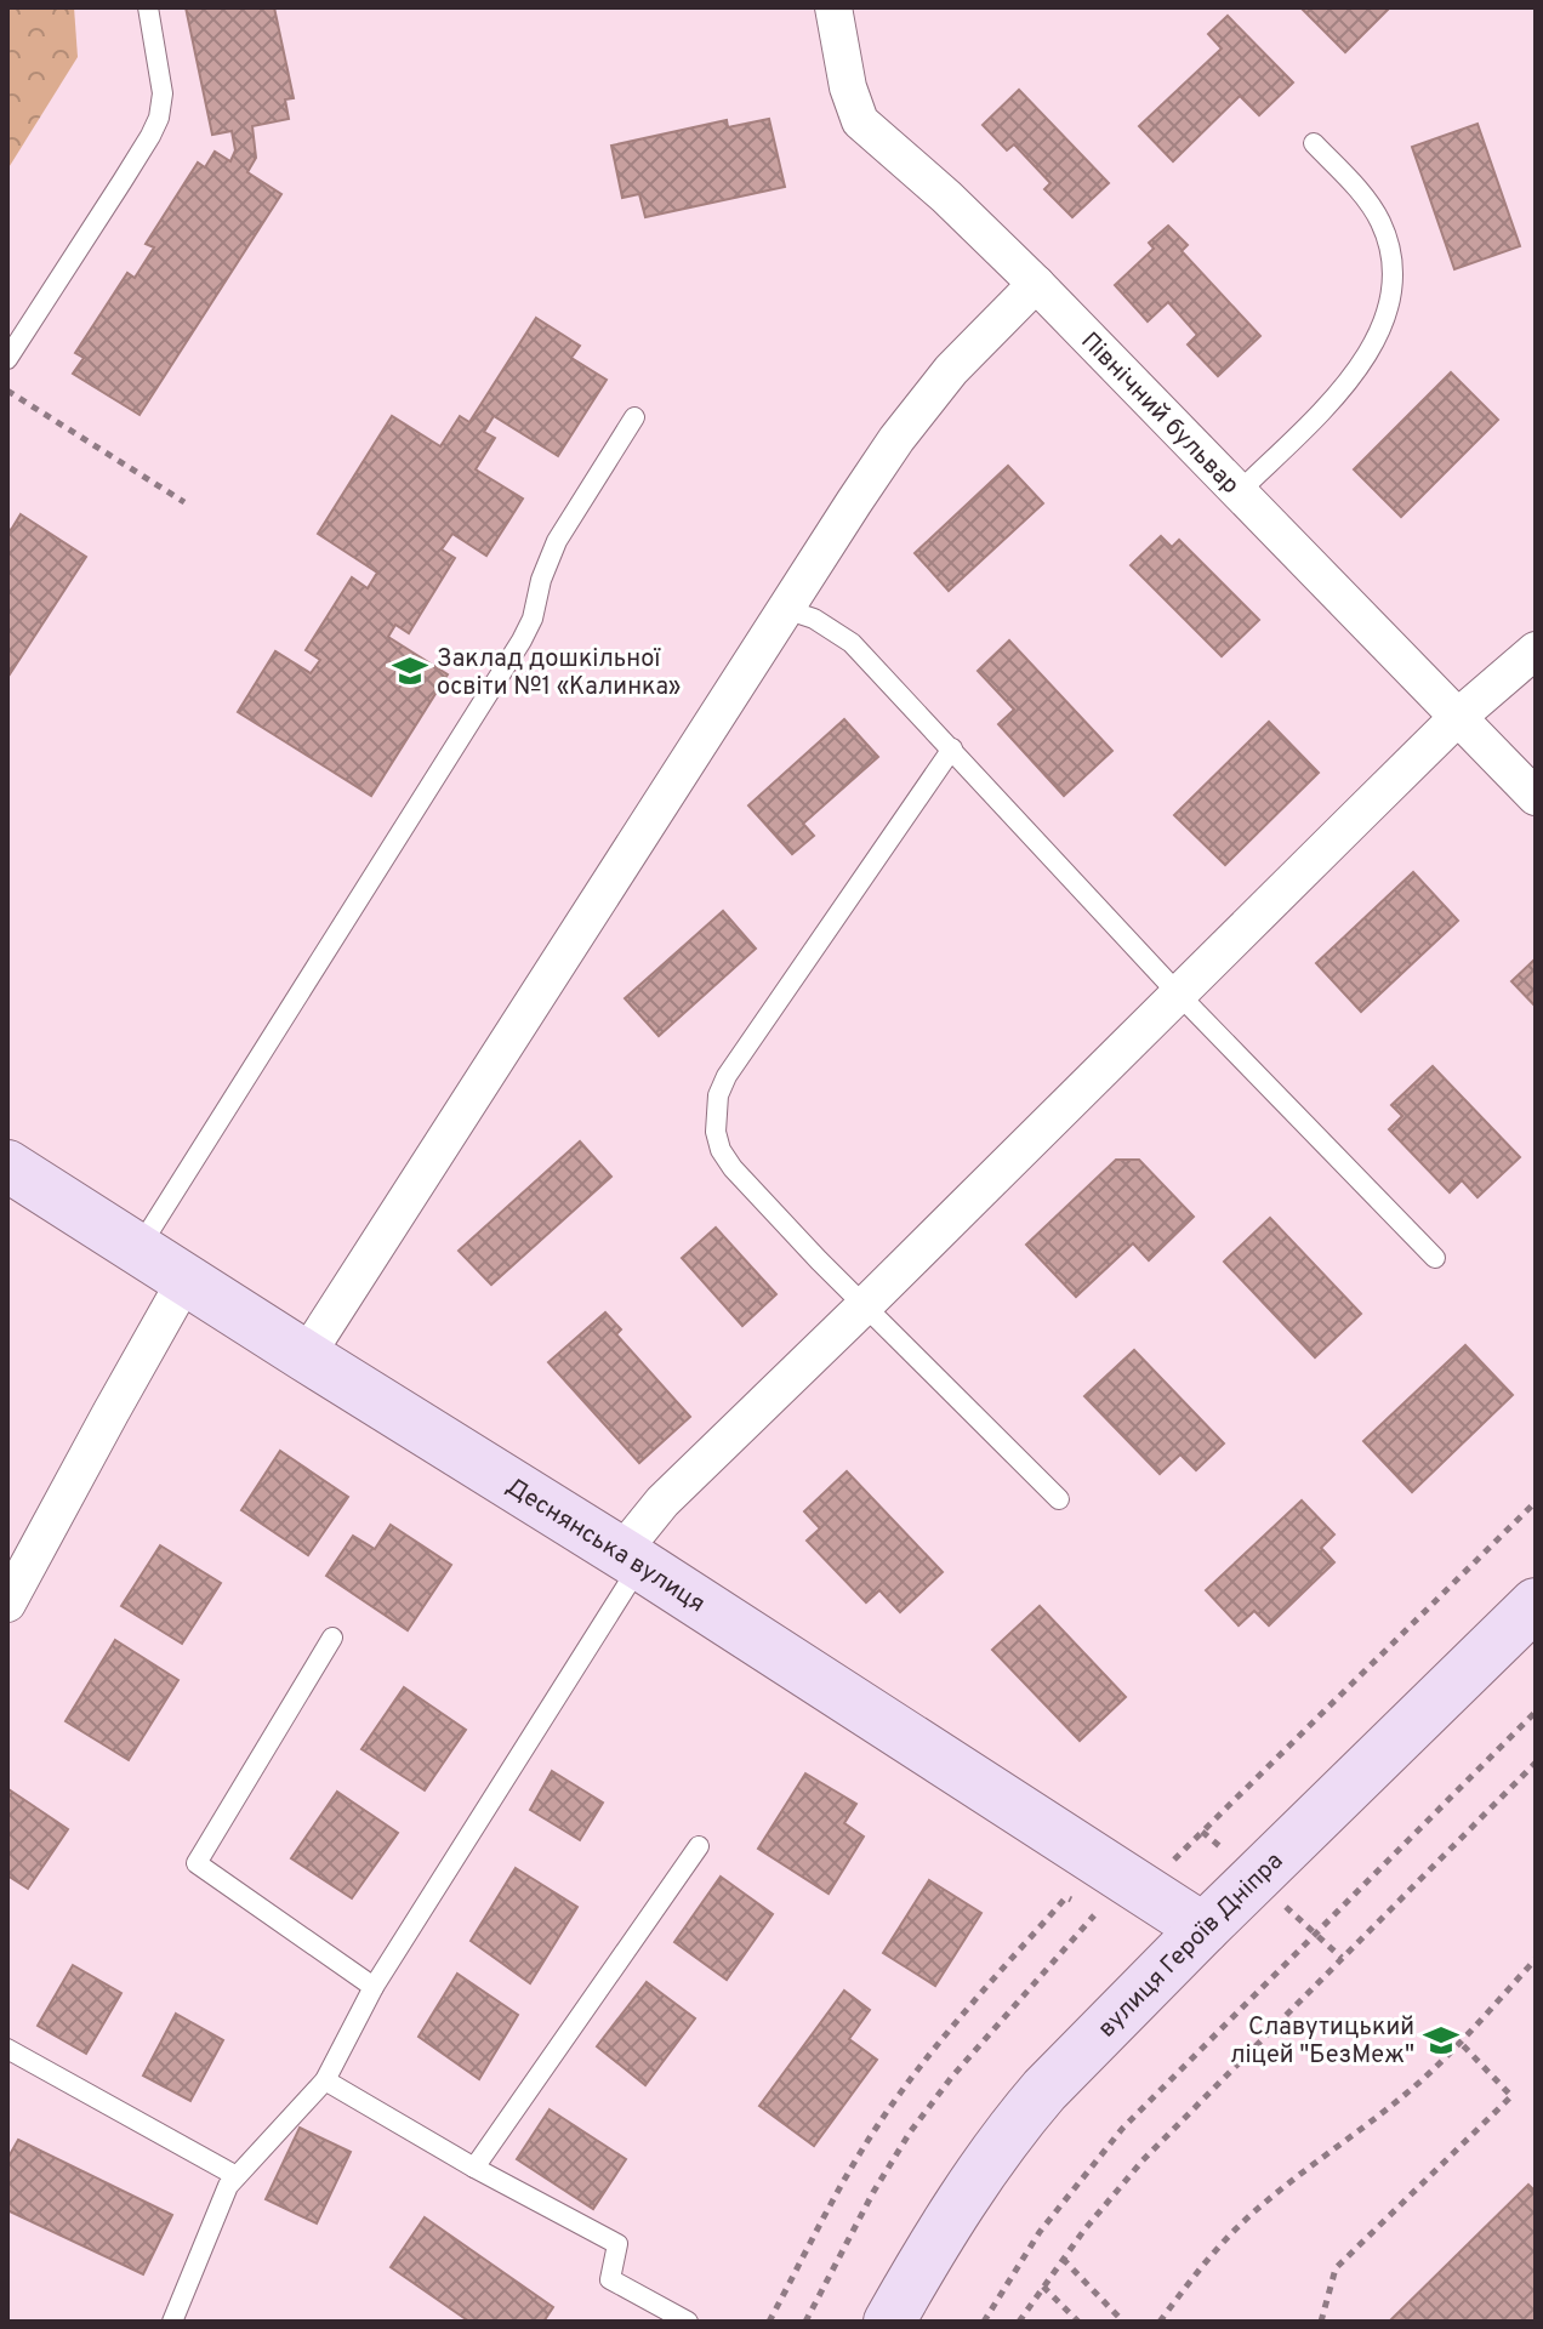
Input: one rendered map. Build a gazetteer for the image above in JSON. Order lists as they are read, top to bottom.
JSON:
{
  "streets": {
    "street": ["Північний бульвар", "Деснянська вулиця", "вулиця Героїв Дніпра"]
  },
  "crossings": [
    ["Деснянська вулиця", "вулиця Героїв Дніпра"]
  ],
  "places": {
    "school or university": ["Заклад дошкільної освіти №1 «Калинка»", "Славутицький ліцей \"БезМеж\""]
  }
}
